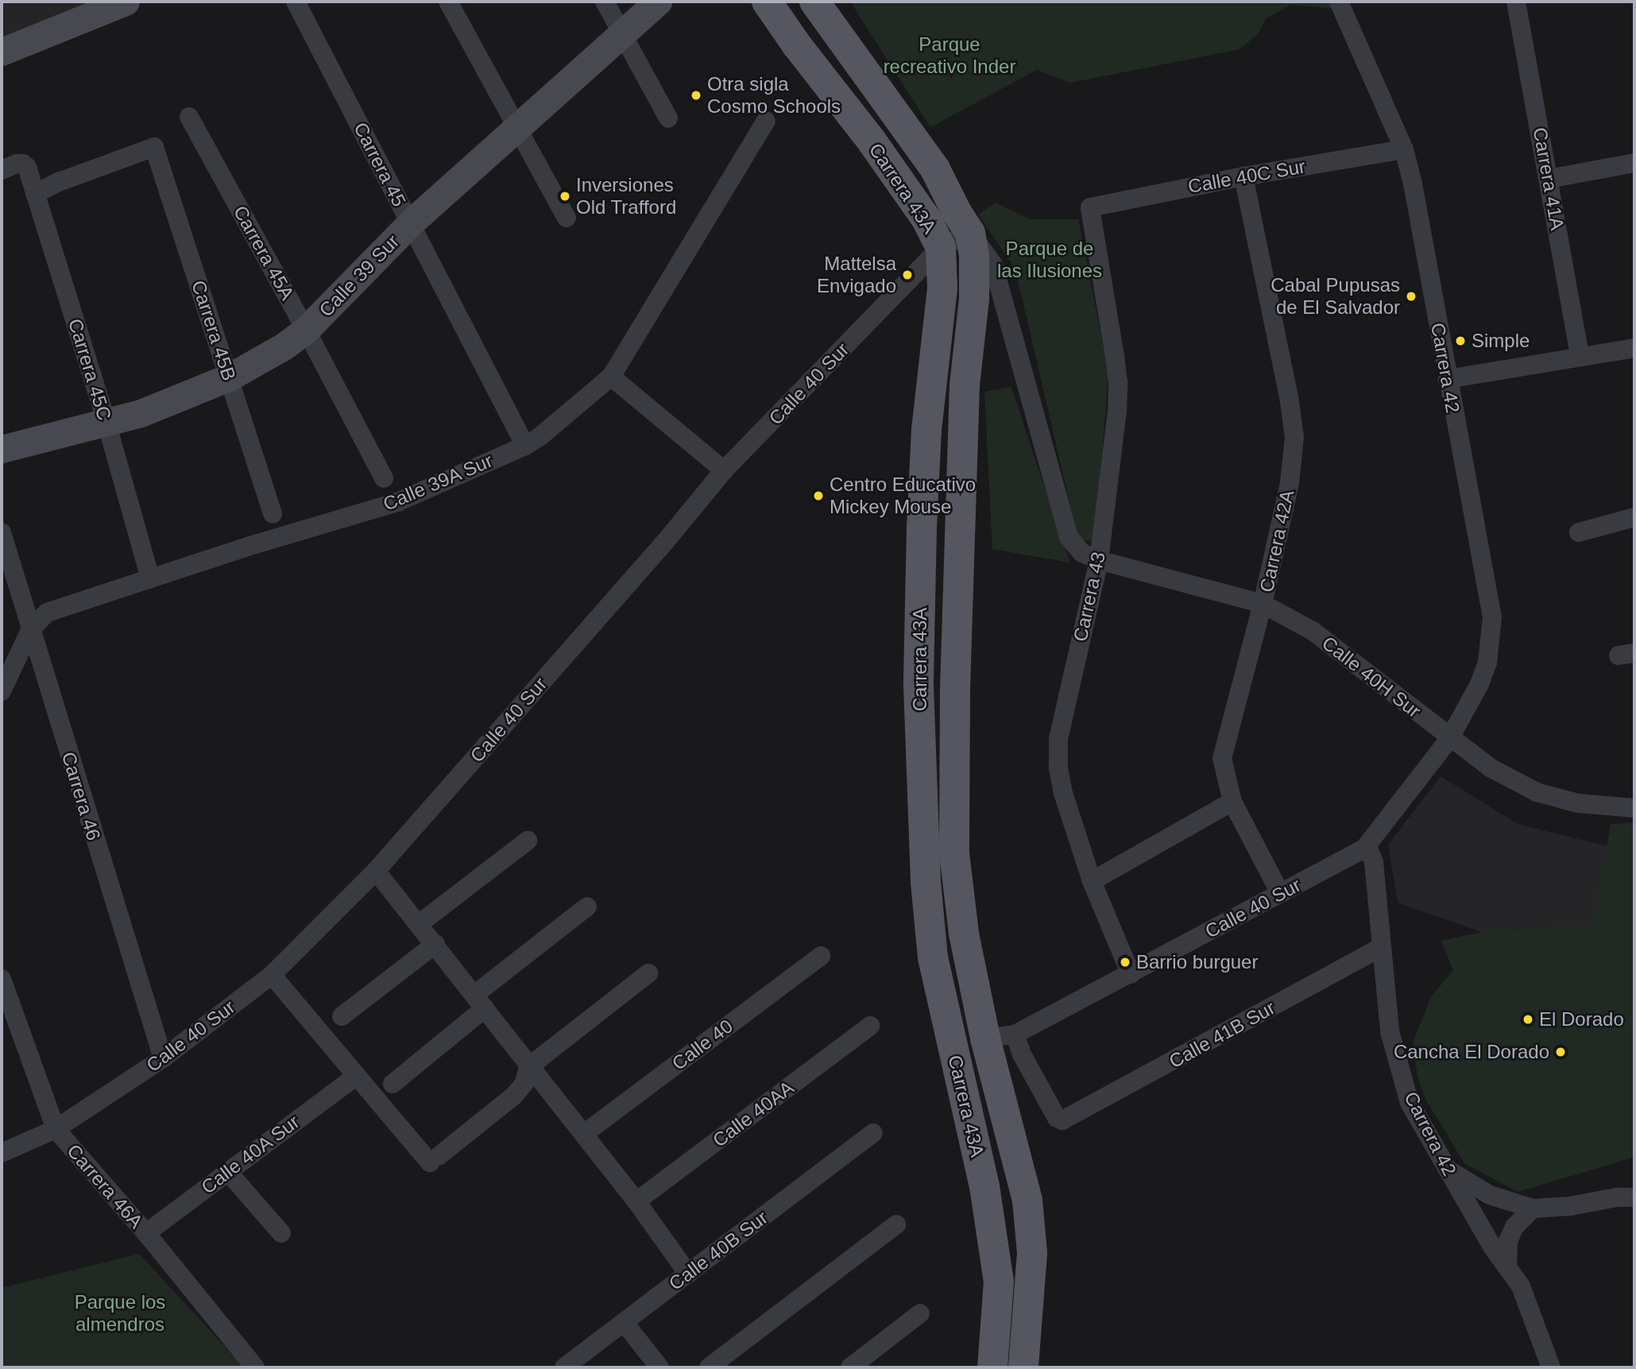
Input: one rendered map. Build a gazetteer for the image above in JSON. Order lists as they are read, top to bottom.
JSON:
{
  "streets": {
    "main road": ["Carrera 43A"],
    "street": [
      "Carrera 45",
      "Calle 40C Sur",
      "Carrera 41A",
      "Carrera 45A",
      "Calle 39 Sur",
      "Carrera 45B",
      "Carrera 42",
      "Carrera 45C",
      "Calle 40 Sur",
      "Calle 39A Sur",
      "Carrera 42A",
      "Carrera 43",
      "Calle 40H Sur",
      "Carrera 46",
      "Calle 41B Sur",
      "Calle 40",
      "Calle 40AA",
      "Calle 40A Sur",
      "Carrera 46A",
      "Calle 40B Sur"
    ]
  },
  "crossings": [
    ["Carrera 45", "Calle 39 Sur"],
    ["Carrera 45", "Calle 39A Sur"],
    ["Calle 40C Sur", "Carrera 42"],
    ["Calle 40C Sur", "Carrera 42A"],
    ["Calle 40C Sur", "Carrera 43"],
    ["Carrera 43A", "Calle 40 Sur"],
    ["Carrera 43A", "Carrera 43"],
    ["Carrera 43A", "Calle 40H Sur"],
    ["Carrera 43A", "Calle 41B Sur"],
    ["Carrera 45A", "Calle 39 Sur"],
    ["Calle 39 Sur", "Carrera 45B"],
    ["Calle 39 Sur", "Carrera 45C"],
    ["Carrera 45B", "Carrera 45C"],
    ["Carrera 42", "Calle 40 Sur"],
    ["Carrera 42", "Calle 40H Sur"],
    ["Carrera 42", "Calle 41B Sur"],
    ["Carrera 45C", "Calle 39A Sur"],
    ["Calle 40 Sur", "Carrera 42A"],
    ["Calle 40 Sur", "Carrera 43"],
    ["Calle 40 Sur", "Calle 40H Sur"],
    ["Calle 40 Sur", "Carrera 46"],
    ["Calle 40 Sur", "Carrera 46A"],
    ["Calle 39A Sur", "Carrera 46"],
    ["Carrera 42A", "Calle 40H Sur"],
    ["Carrera 43", "Calle 40H Sur"],
    ["Calle 40A Sur", "Carrera 46A"]
  ],
  "parks": ["Parque recreativo Inder", "Parque de las Ilusiones", "Parque los almendros"],
  "places": [
    "Otra sigla Cosmo Schools",
    "Inversiones Old Trafford",
    "Mattelsa Envigado",
    "Cabal Pupusas de El Salvador",
    "Simple",
    "Centro Educativo Mickey Mouse",
    "Barrio burguer",
    "El Dorado",
    "Cancha El Dorado"
  ]
}
